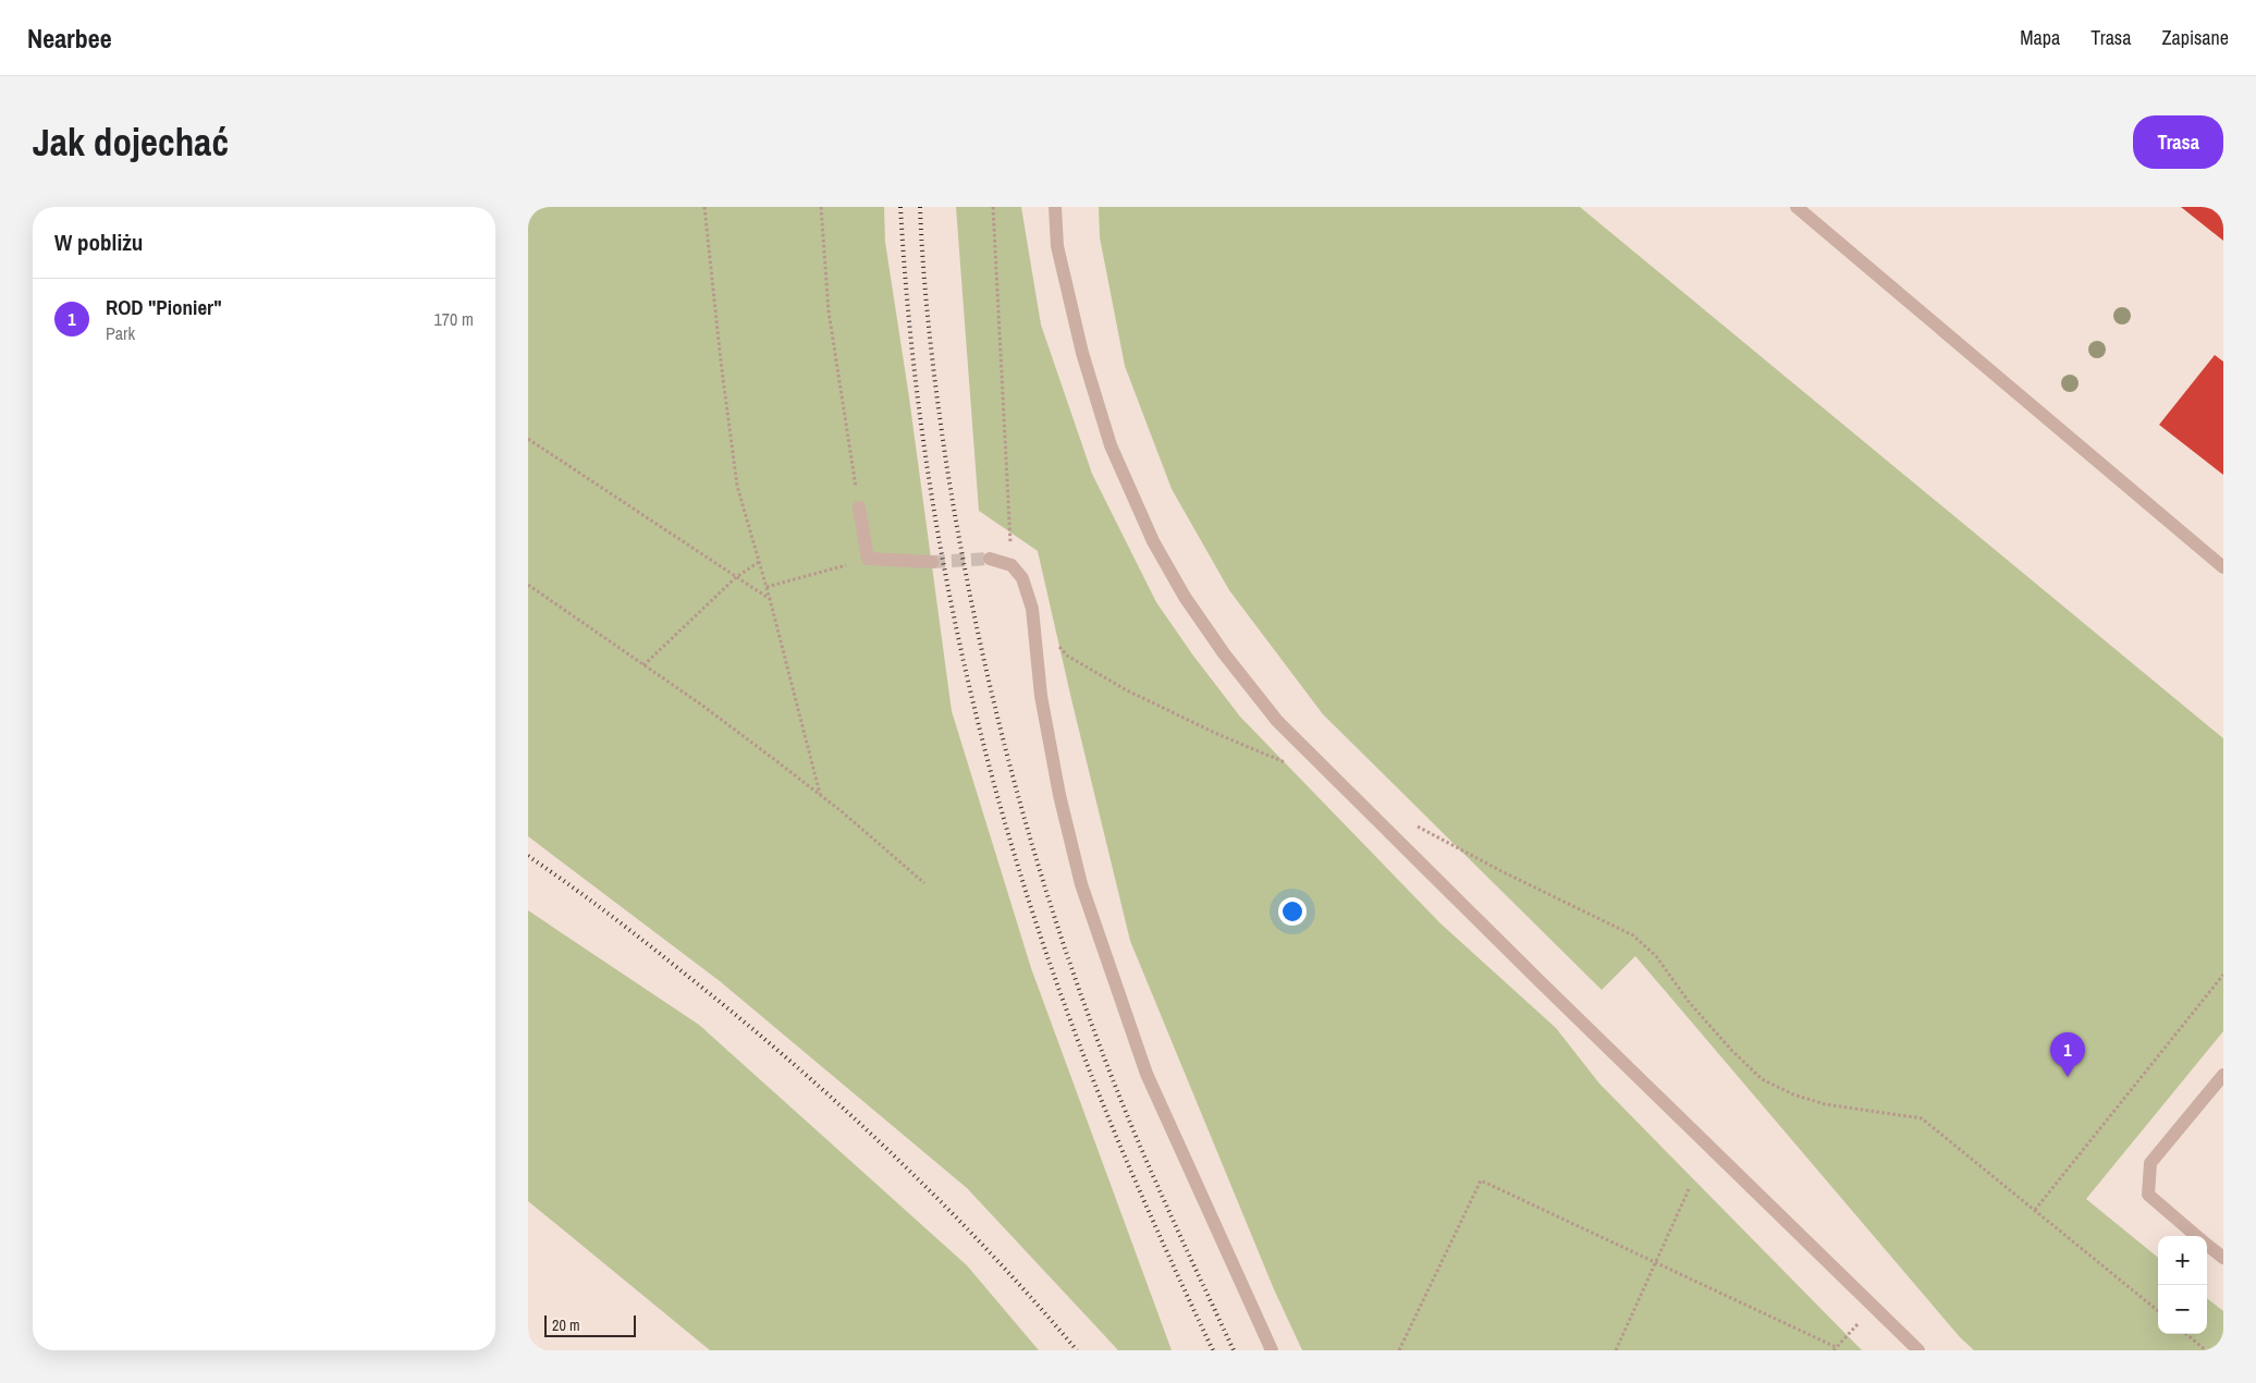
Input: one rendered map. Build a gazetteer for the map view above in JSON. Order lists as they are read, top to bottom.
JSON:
{
  "scale_bar": "20 m",
  "page": {
    "header": "Nearbee",
    "nav": ["Mapa", "Trasa", "Zapisane"],
    "buttons": "Trasa",
    "title": "Jak dojechać",
    "heading": "W pobliżu",
    "list": [
      {
        "mark": "1",
        "name": "ROD \"Pionier\"",
        "note": "Park",
        "value": "170 m"
      }
    ],
    "pins": "1",
    "map_buttons": ["+", "−"],
    "scale": "20 m"
  }
}
